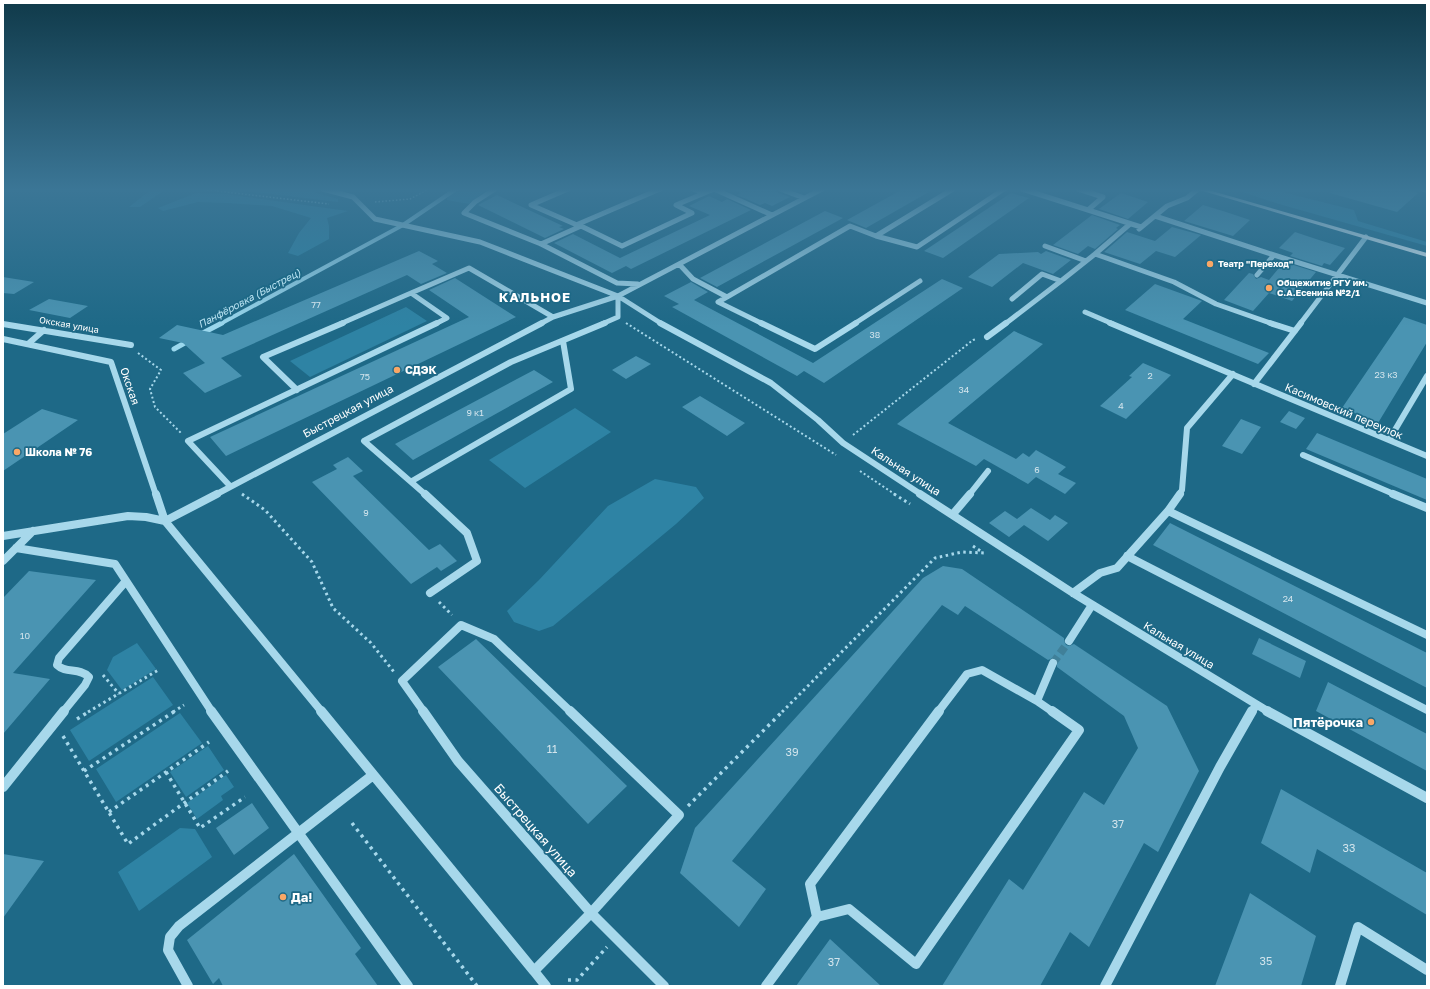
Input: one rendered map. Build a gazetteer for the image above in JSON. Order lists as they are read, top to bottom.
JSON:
{
  "streets": {
    "street": [
      "Окская улица",
      "Окская",
      "Быстрецкая улица",
      "Касимовский переулок",
      "Кальная улица"
    ]
  },
  "crossings": [
    ["Окская", "Быстрецкая улица"],
    ["Быстрецкая улица", "Кальная улица"]
  ],
  "districts": ["КАЛЬНОЕ"],
  "water": ["Панфёровка (Быстрец)"],
  "places": [
    "Театр \"Переход\"",
    "Общежитие РГУ им. С.А.Есенина №2/1",
    "СДЭК",
    "Школа № 76",
    "Пятёрочка",
    "Да!"
  ],
  "house_numbers": [
    "77",
    "38",
    "23 к3",
    "2",
    "75",
    "34",
    "4",
    "9 к1",
    "6",
    "9",
    "24",
    "10",
    "11",
    "39",
    "37",
    "33",
    "35",
    "37"
  ]
}
